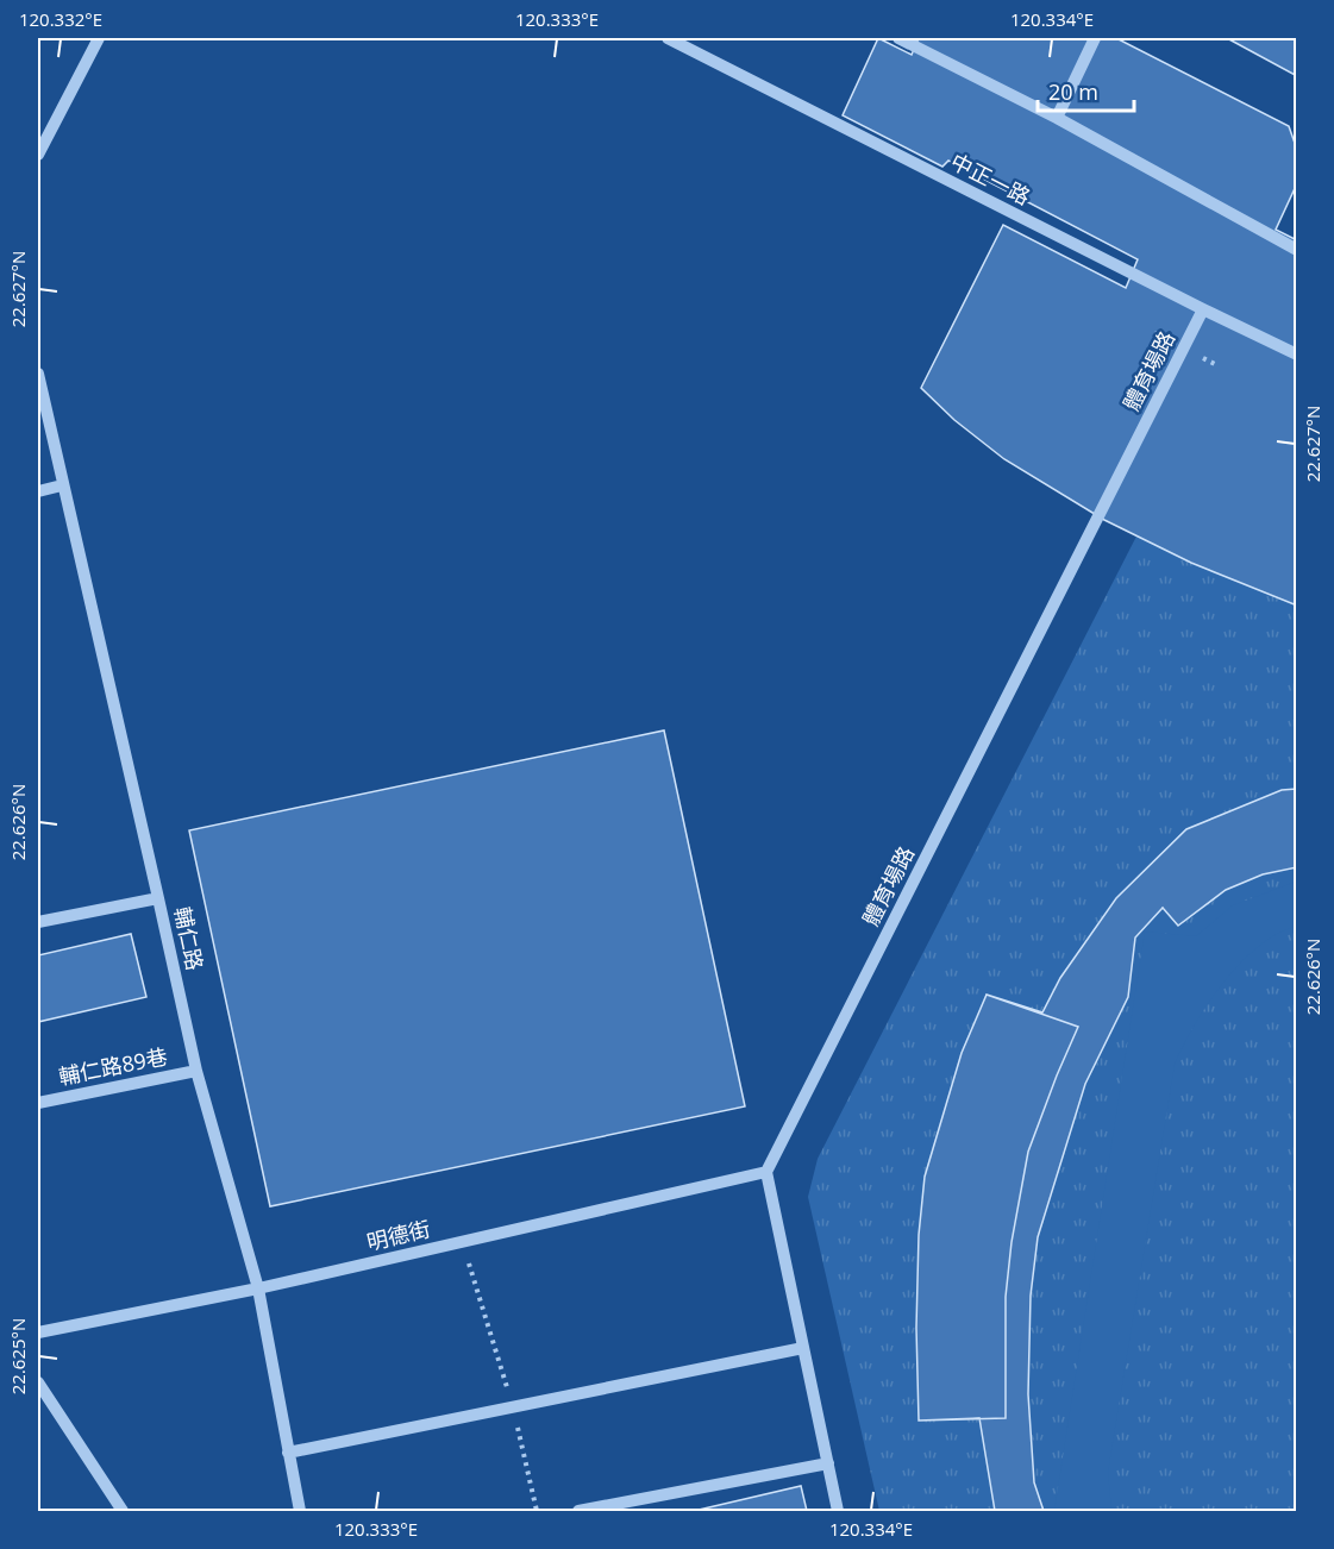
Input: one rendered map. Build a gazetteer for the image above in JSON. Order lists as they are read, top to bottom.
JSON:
{
  "streets": {
    "street": [
      "中正一路",
      "體育場路",
      "輔仁路",
      "輔仁路89巷",
      "明德街"
    ]
  },
  "crossings": [
    ["中正一路", "體育場路"],
    ["體育場路", "明德街"],
    ["輔仁路", "輔仁路89巷"],
    ["輔仁路", "明德街"]
  ],
  "scale_bar": "20 m",
  "coordinates": [
    "120.332°E",
    "120.333°E",
    "120.334°E",
    "22.627°N",
    "22.626°N",
    "22.625°N"
  ]
}
